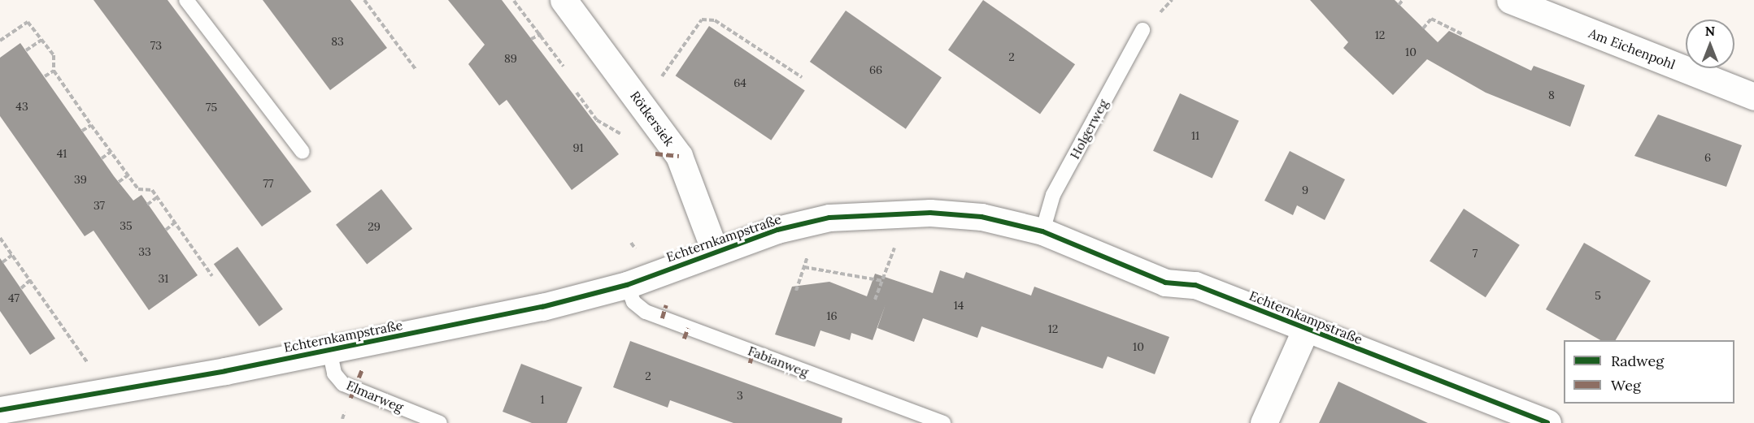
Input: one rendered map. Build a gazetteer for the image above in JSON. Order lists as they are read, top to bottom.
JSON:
{
  "streets": {
    "street": ["Am Eichenpohl", "Rötkersiek", "Echternkampstraße"],
    "lane": ["Holgerweg", "Fabianweg", "Elmarweg"]
  },
  "crossings": [
    ["Rötkersiek", "Echternkampstraße"],
    ["Holgerweg", "Echternkampstraße"],
    ["Echternkampstraße", "Fabianweg"],
    ["Echternkampstraße", "Elmarweg"]
  ],
  "house_numbers": [
    "12",
    "83",
    "73",
    "10",
    "2",
    "89",
    "66",
    "64",
    "8",
    "43",
    "75",
    "11",
    "91",
    "41",
    "6",
    "39",
    "77",
    "9",
    "37",
    "35",
    "29",
    "33",
    "7",
    "31",
    "5",
    "47",
    "14",
    "16",
    "12",
    "10",
    "2",
    "3",
    "1"
  ],
  "legend": ["Radweg", "Weg"],
  "north": "top"
}
